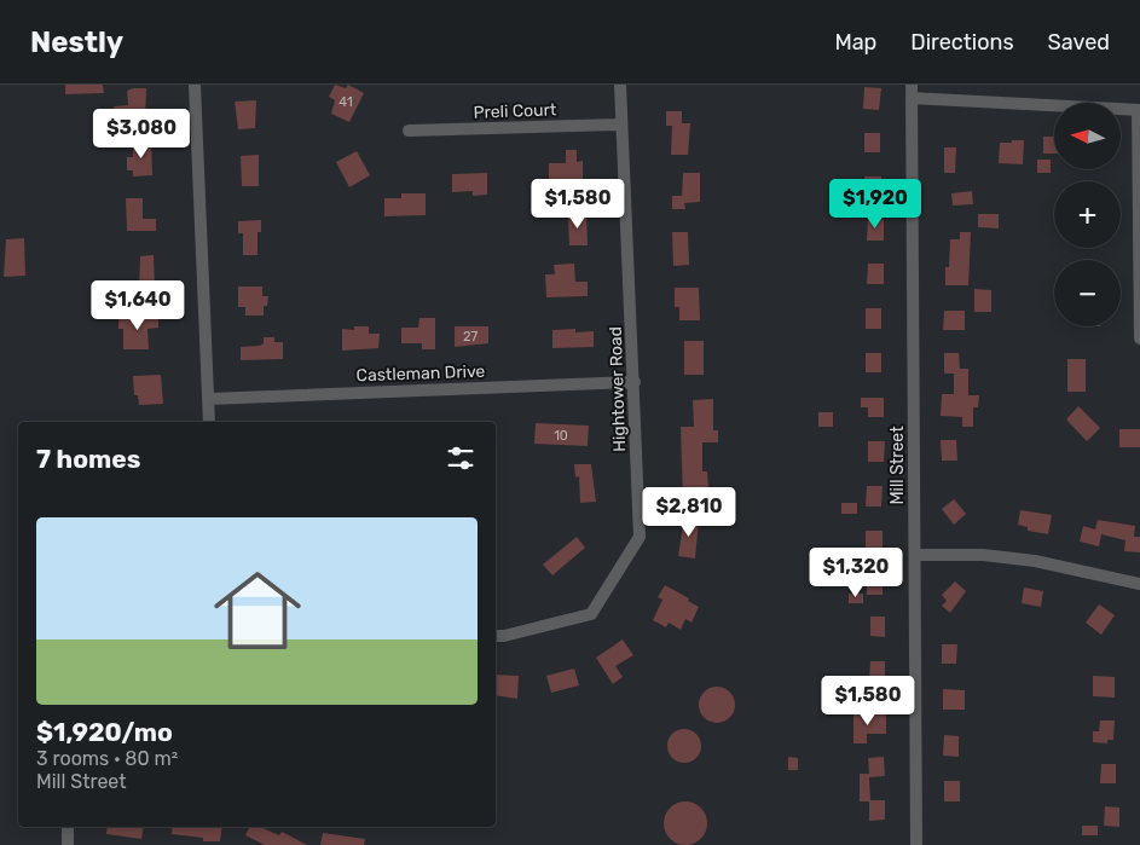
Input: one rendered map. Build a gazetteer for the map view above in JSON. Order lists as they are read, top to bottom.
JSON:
{
  "streets": {
    "street": [
      "Preli Court",
      "Castleman Drive",
      "Hightower Road",
      "Mill Street"
    ]
  },
  "crossings": [
    ["Preli Court", "Hightower Road"],
    ["Castleman Drive", "Hightower Road"]
  ],
  "house_numbers": ["41", "27", "10"],
  "north": "left",
  "page": {
    "header": "Nestly",
    "nav": ["Map", "Directions", "Saved"],
    "map_buttons": ["+", "−"],
    "price": [
      "$3,080",
      "$1,580",
      "$1,920",
      "$1,640",
      "$2,810",
      "$1,320",
      "$1,580"
    ],
    "heading": "7 homes",
    "list": [
      {
        "name": "$1,920/mo",
        "note": "3 rooms · 80 m² · Mill Street"
      }
    ]
  }
}
